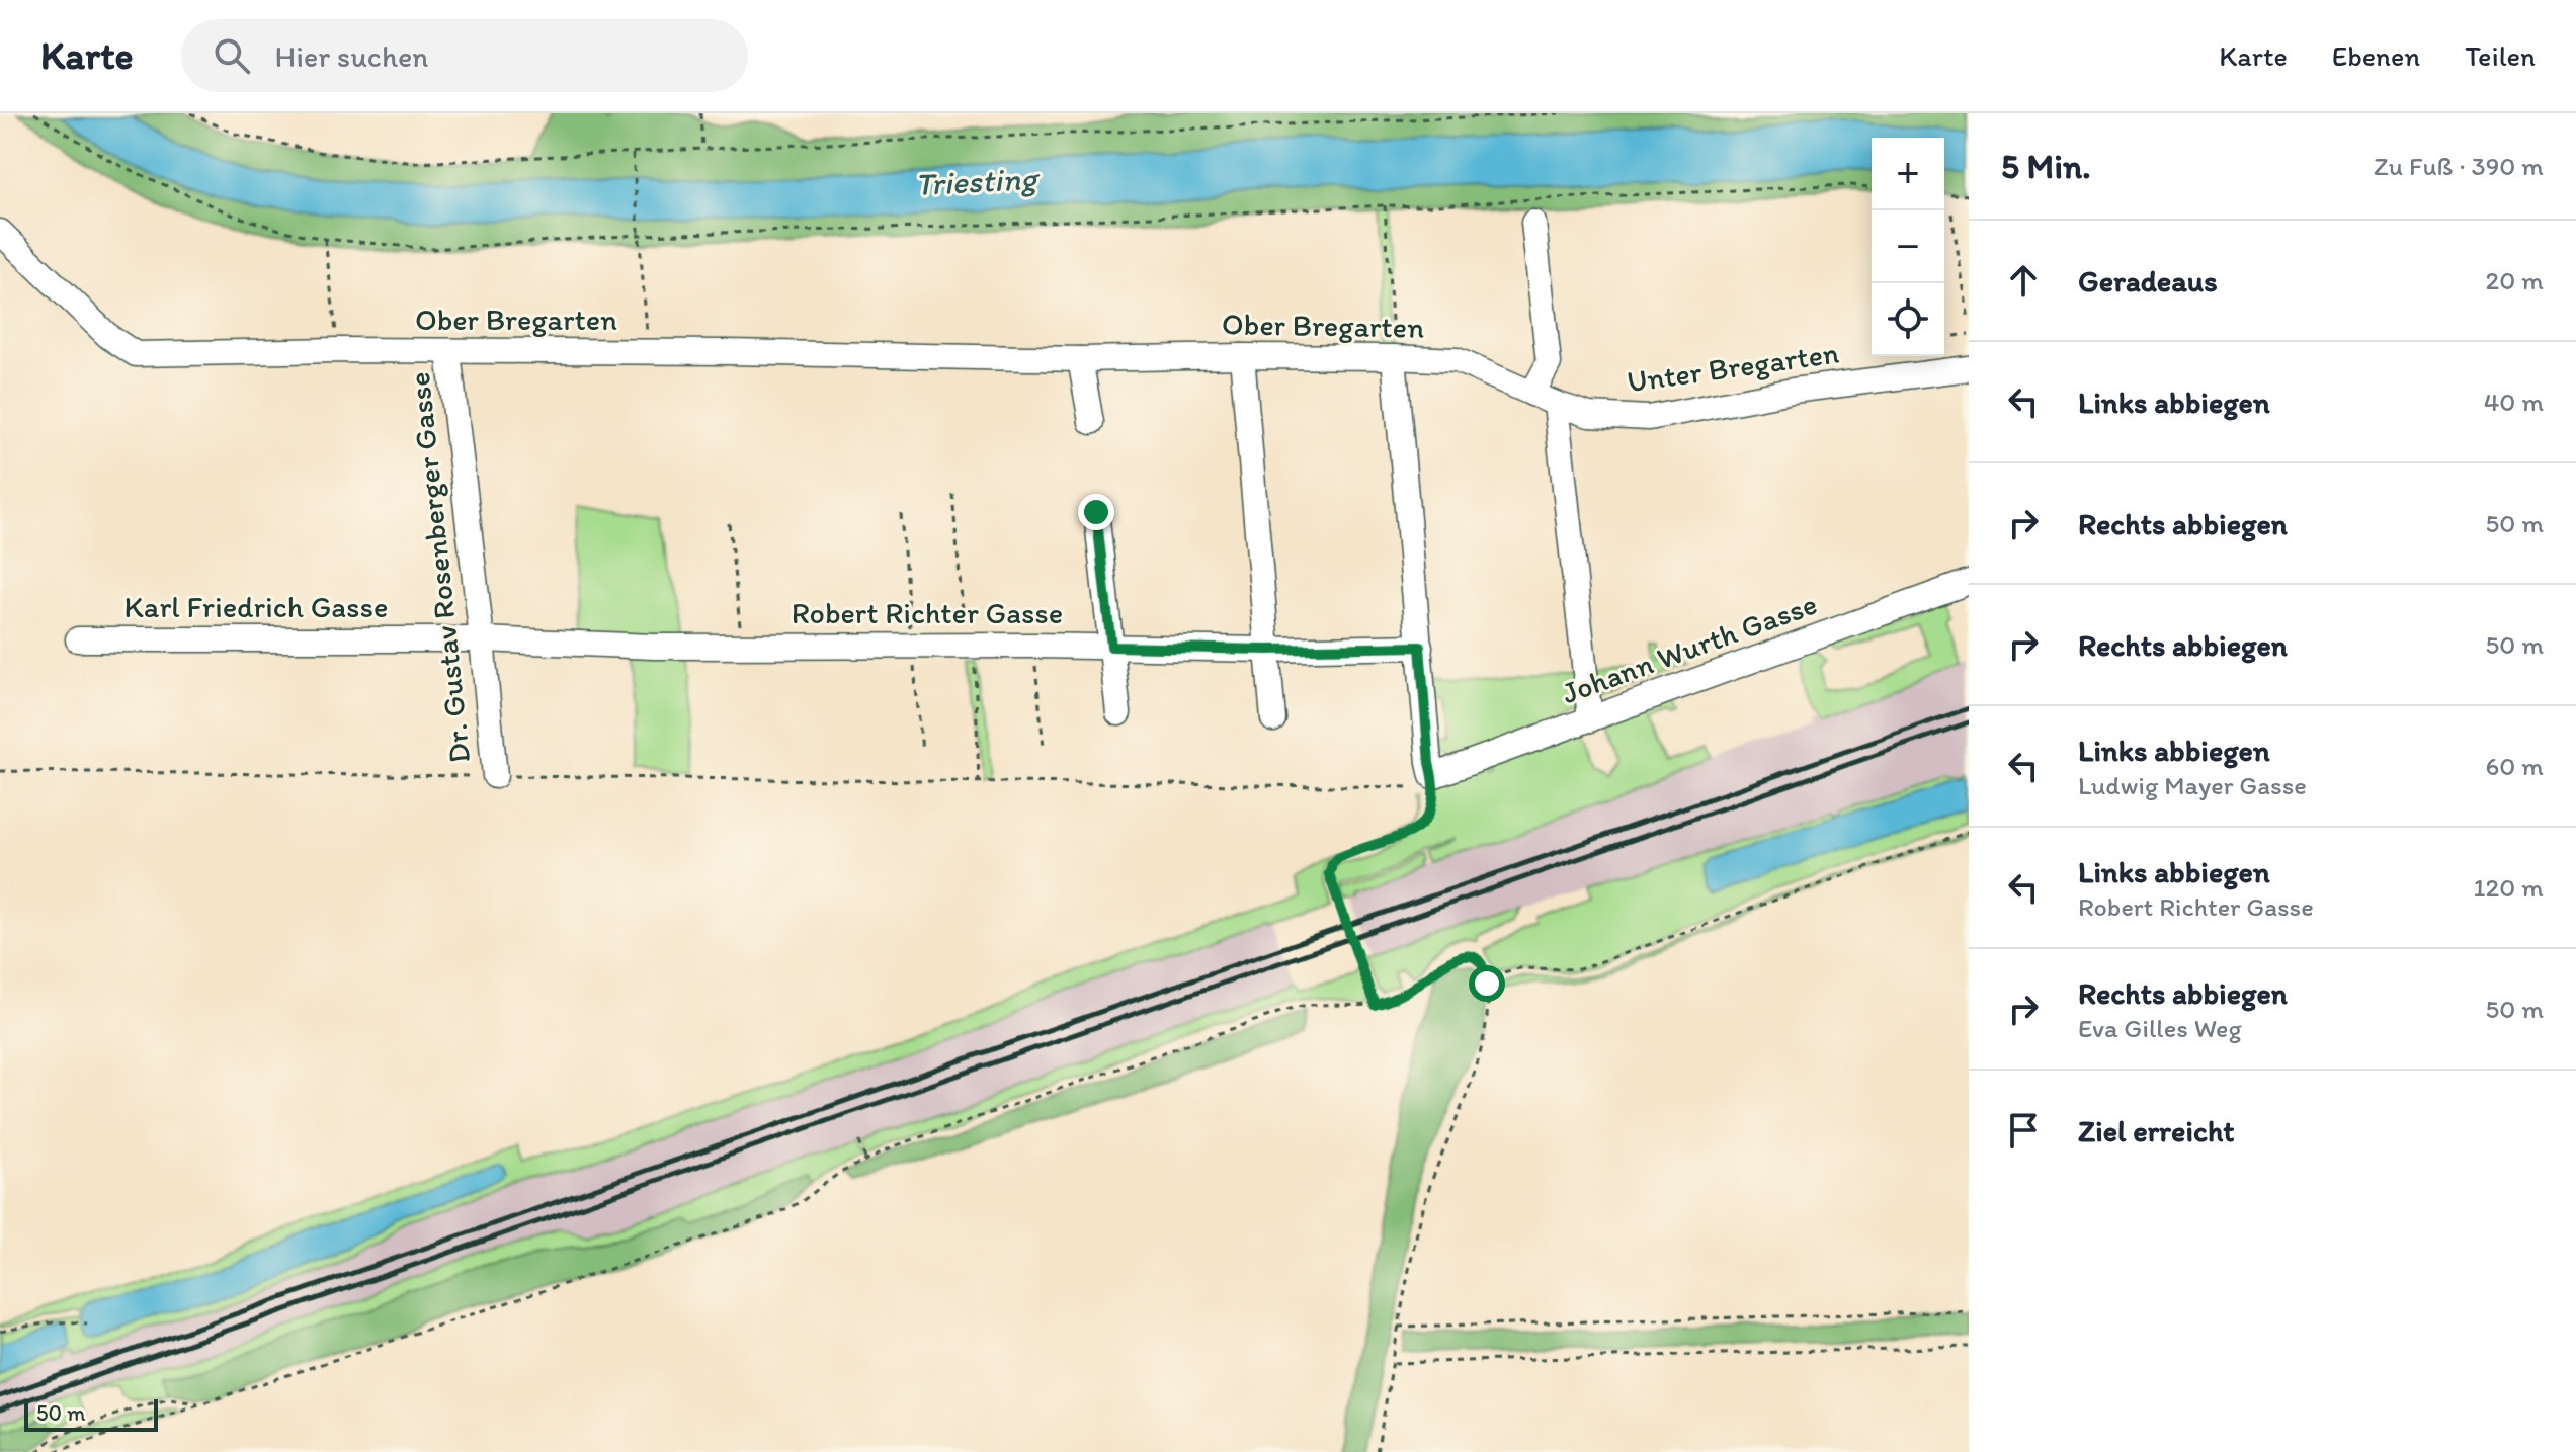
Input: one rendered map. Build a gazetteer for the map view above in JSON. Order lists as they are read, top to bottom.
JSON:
{
  "streets": {
    "street": [
      "Ober Bregarten",
      "Unter Bregarten",
      "Dr. Gustav Rosenberger Gasse",
      "Karl Friedrich Gasse",
      "Robert Richter Gasse",
      "Johann Wurth Gasse"
    ]
  },
  "crossings": [
    ["Ober Bregarten", "Unter Bregarten"],
    ["Ober Bregarten", "Dr. Gustav Rosenberger Gasse"],
    ["Dr. Gustav Rosenberger Gasse", "Karl Friedrich Gasse"],
    ["Dr. Gustav Rosenberger Gasse", "Robert Richter Gasse"],
    ["Karl Friedrich Gasse", "Robert Richter Gasse"]
  ],
  "water": ["Triesting"],
  "scale_bar": "50 m",
  "page": {
    "header": "Karte",
    "search": "Hier suchen",
    "nav": ["Karte", "Ebenen", "Teilen"],
    "heading": ["5 Min.", "Zu Fuß · 390 m"],
    "map_buttons": ["+", "−"],
    "list": [
      ["Geradeaus", "20 m"],
      ["Links abbiegen", "40 m"],
      ["Rechts abbiegen", "50 m"],
      ["Rechts abbiegen", "50 m"],
      ["Links abbiegen", "Ludwig Mayer Gasse", "60 m"],
      ["Links abbiegen", "Robert Richter Gasse", "120 m"],
      ["Rechts abbiegen", "Eva Gilles Weg", "50 m"],
      "Ziel erreicht"
    ],
    "scale": "50 m"
  }
}
